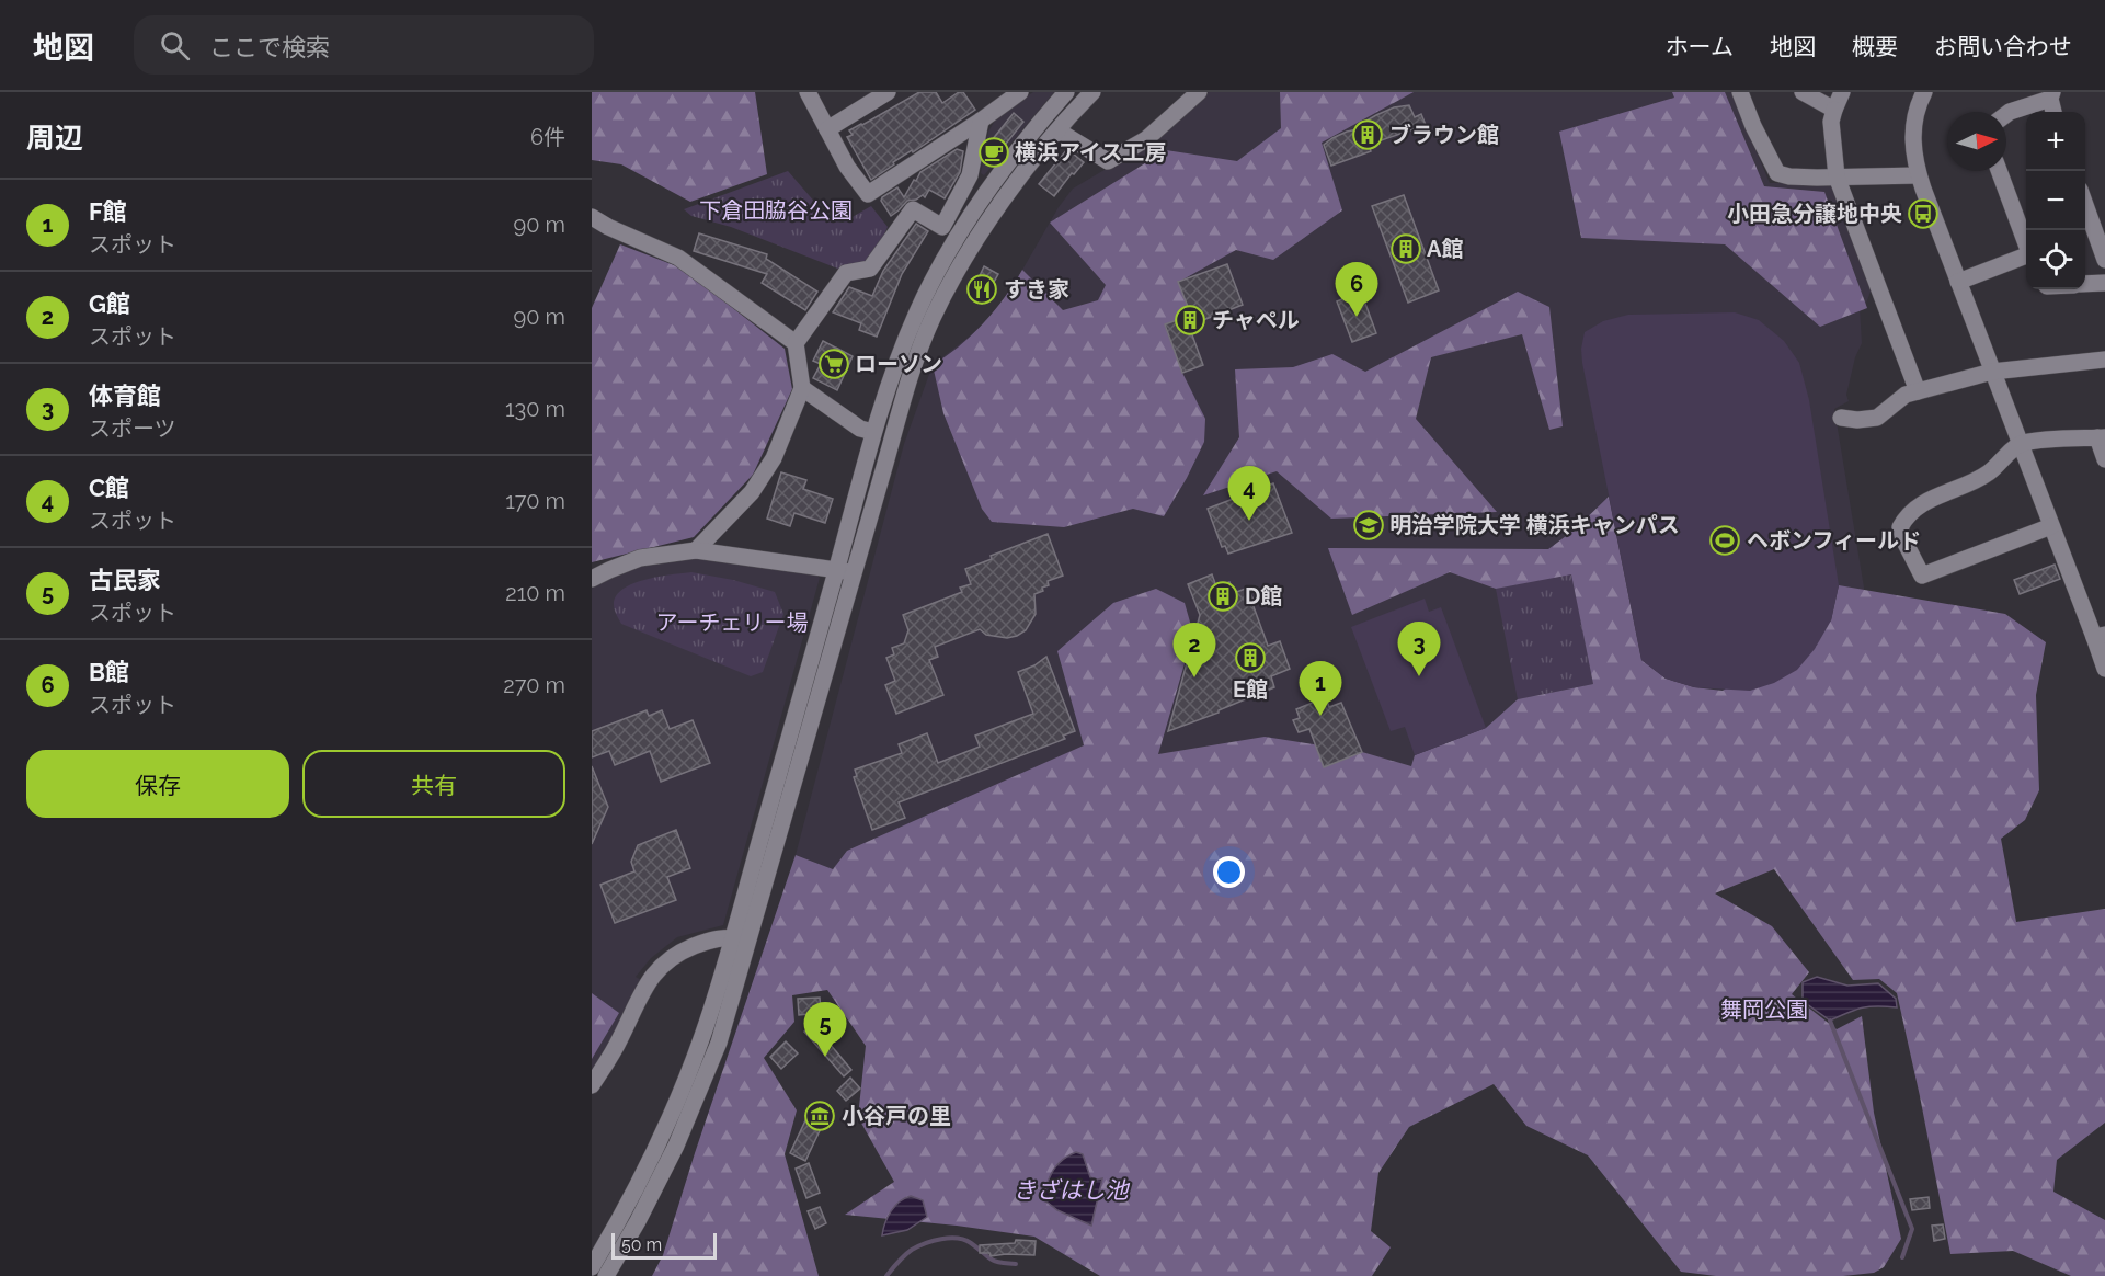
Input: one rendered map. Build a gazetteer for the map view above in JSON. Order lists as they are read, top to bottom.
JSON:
{
  "water": ["きざはし池"],
  "parks": ["下倉田脇谷公園", "アーチェリー場", "舞岡公園"],
  "places": {
    "building": [
      "ブラウン館",
      "A館",
      "チャペル",
      "D館",
      "E館"
    ],
    "cafe": ["横浜アイス工房"],
    "bus stop": ["小田急分譲地中央"],
    "restaurant": ["すき家"],
    "supermarket": ["ローソン"],
    "school or university": ["明治学院大学 横浜キャンパス"],
    "sports": ["ヘボンフィールド"],
    "museum": ["小谷戸の里"]
  },
  "scale_bar": "50 m",
  "north": "right",
  "page": {
    "header": "地図",
    "search": "ここで検索",
    "nav": [
      "ホーム",
      "地図",
      "概要",
      "お問い合わせ"
    ],
    "heading": ["周辺", "6件"],
    "map_buttons": ["+", "−"],
    "list": [
      {
        "mark": "1",
        "name": "F館",
        "note": "スポット",
        "value": "90 m"
      },
      {
        "mark": "2",
        "name": "G館",
        "note": "スポット",
        "value": "90 m"
      },
      {
        "mark": "3",
        "name": "体育館",
        "note": "スポーツ",
        "value": "130 m"
      },
      {
        "mark": "4",
        "name": "C館",
        "note": "スポット",
        "value": "170 m"
      },
      {
        "mark": "5",
        "name": "古民家",
        "note": "スポット",
        "value": "210 m"
      },
      {
        "mark": "6",
        "name": "B館",
        "note": "スポット",
        "value": "270 m"
      }
    ],
    "pins": [
      "6",
      "4",
      "3",
      "2",
      "1",
      "5"
    ],
    "buttons": ["保存", "共有"],
    "scale": "50 m"
  }
}
